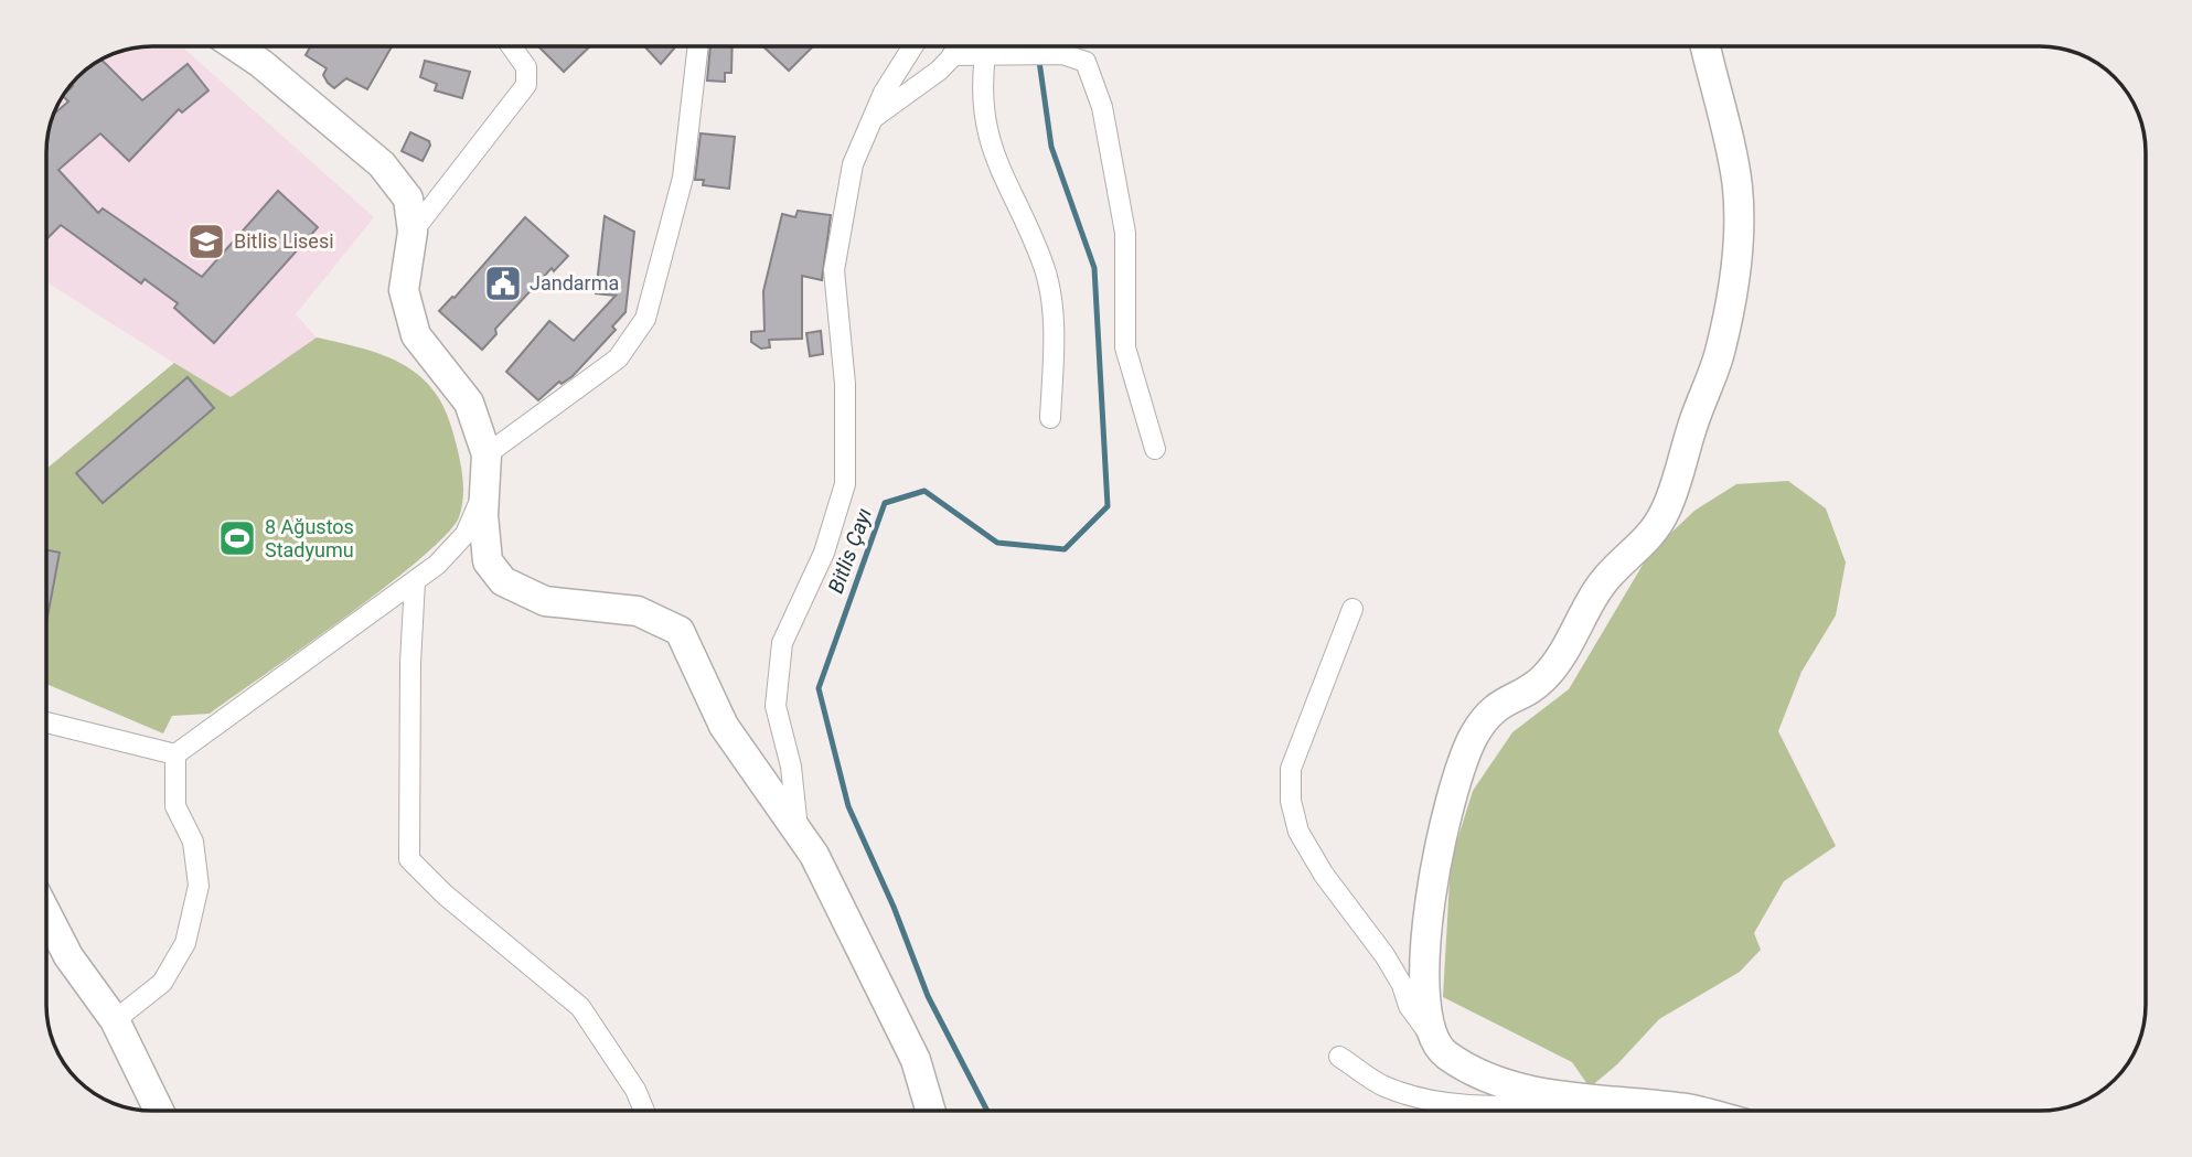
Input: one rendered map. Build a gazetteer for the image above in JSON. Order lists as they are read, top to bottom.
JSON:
{
  "water": ["Bitlis Çayı"],
  "places": {
    "school or university": ["Bitlis Lisesi"],
    "public building": ["Jandarma"],
    "sports": ["8 Ağustos Stadyumu"]
  }
}
